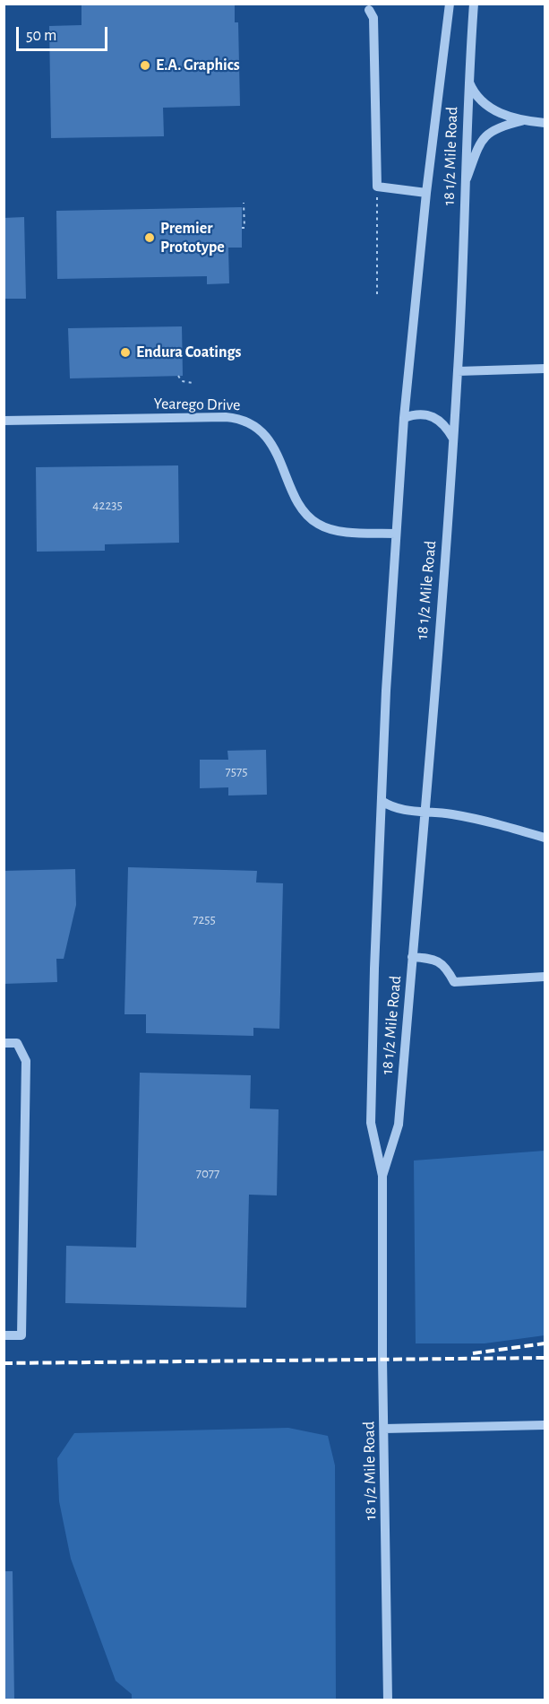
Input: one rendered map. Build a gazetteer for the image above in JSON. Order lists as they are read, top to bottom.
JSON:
{
  "streets": {
    "street": ["18 1/2 Mile Road", "Yearego Drive"]
  },
  "crossings": [
    ["18 1/2 Mile Road", "Yearego Drive"]
  ],
  "places": ["E.A. Graphics", "Premier Prototype", "Endura Coatings"],
  "house_numbers": [
    "42235",
    "7575",
    "7255",
    "7077"
  ],
  "scale_bar": "50 m"
}
